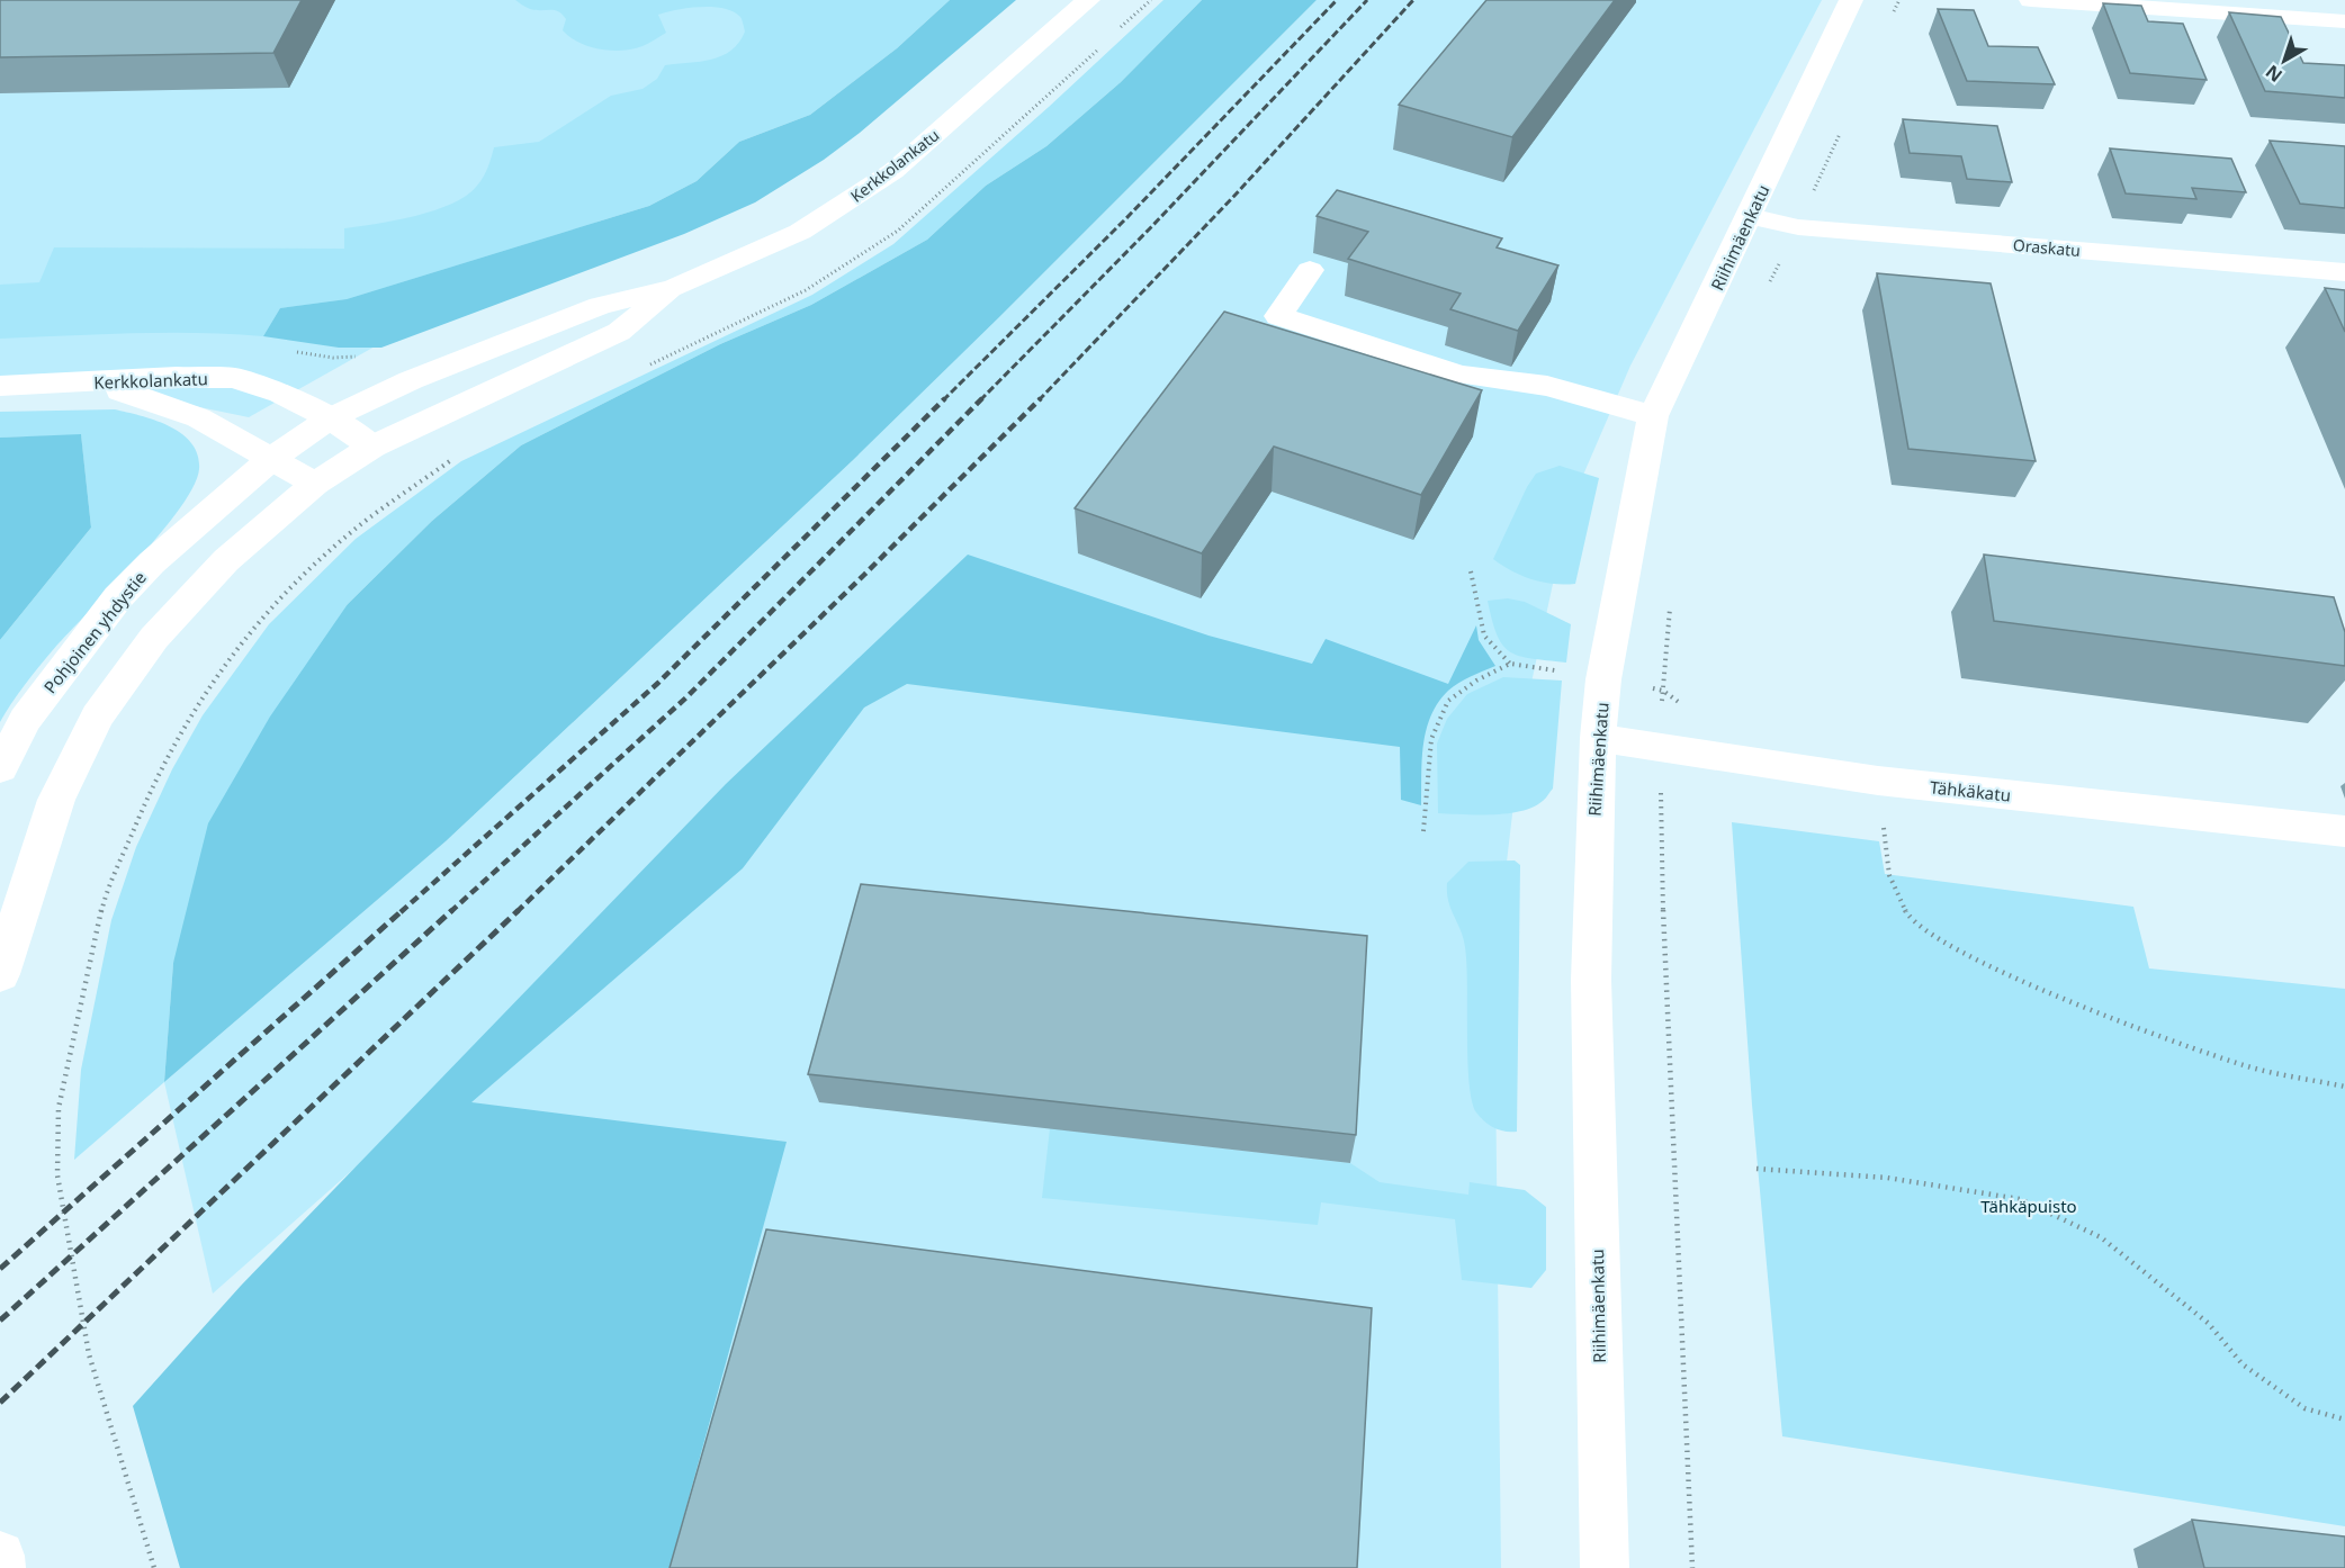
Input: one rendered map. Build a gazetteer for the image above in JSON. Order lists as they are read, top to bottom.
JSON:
{
  "streets": {
    "street": [
      "Kerkkolankatu",
      "Riihimäenkatu",
      "Oraskatu",
      "Pohjoinen yhdystie",
      "Tähkäkatu"
    ]
  },
  "crossings": [
    ["Kerkkolankatu", "Pohjoinen yhdystie"],
    ["Riihimäenkatu", "Oraskatu"],
    ["Riihimäenkatu", "Tähkäkatu"]
  ],
  "parks": ["Tähkäpuisto"],
  "north": "bottom left"
}
